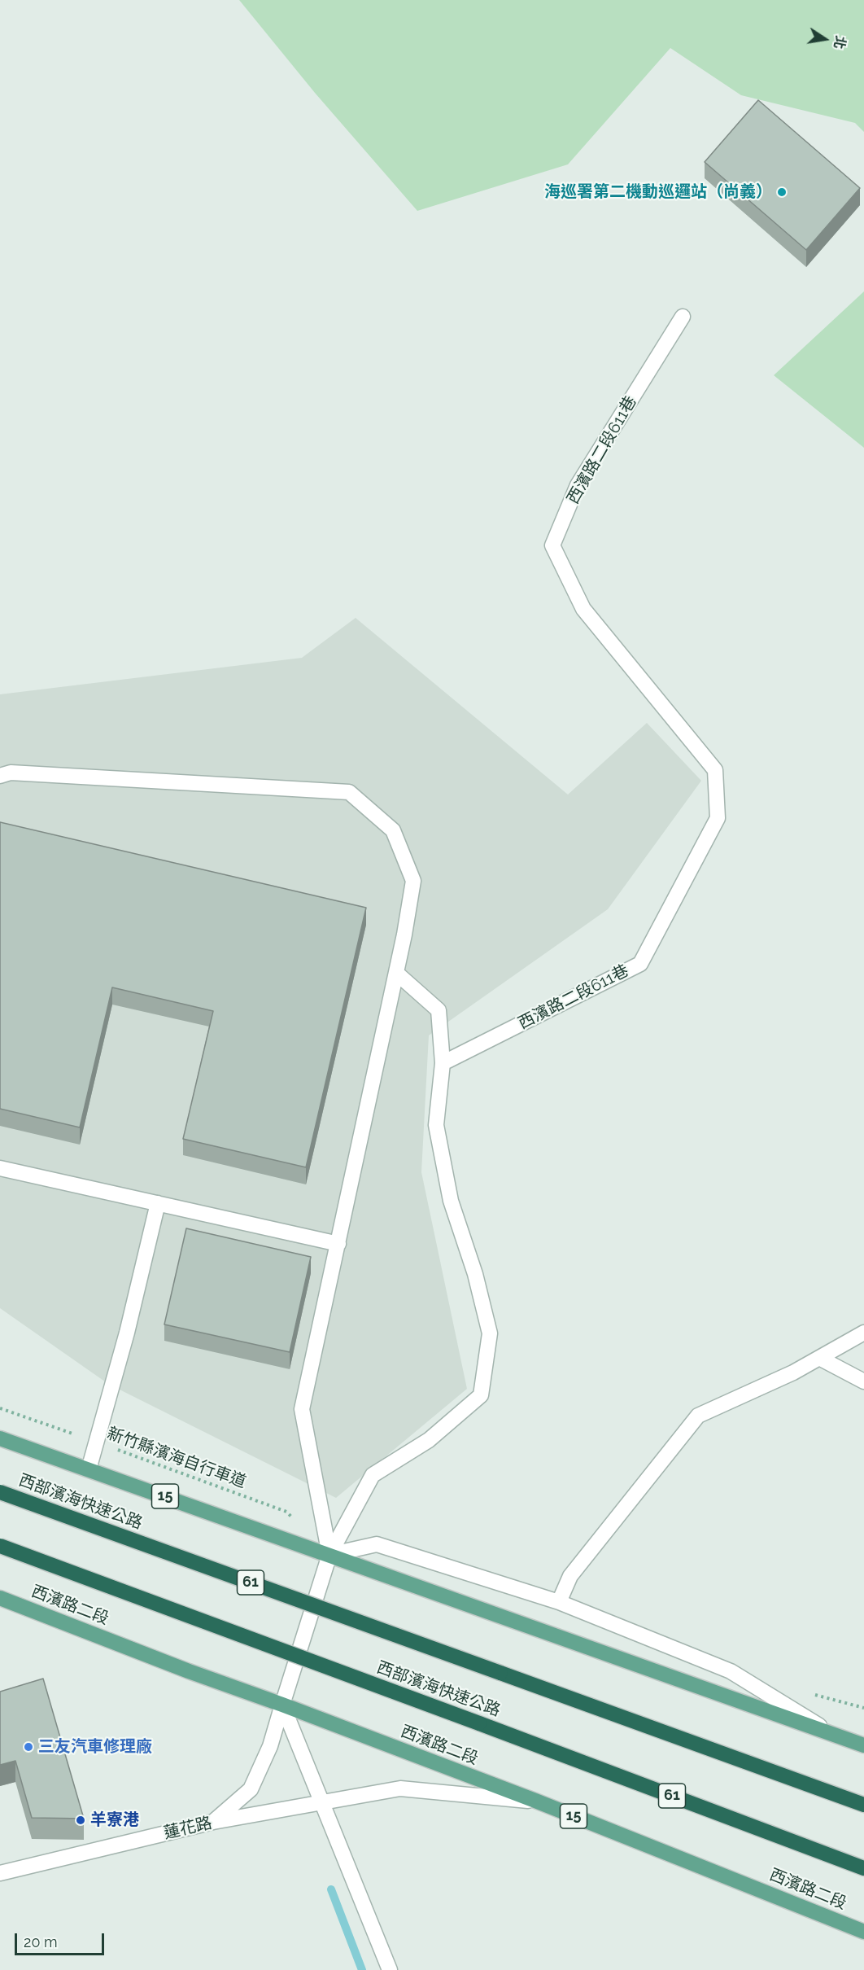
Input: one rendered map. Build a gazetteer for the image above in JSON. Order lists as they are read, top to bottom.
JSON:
{
  "streets": {
    "highway": ["西部濱海快速公路", "61"],
    "main road": ["15", "西濱路二段"],
    "street": ["西濱路二段611巷", "蓮花路"],
    "path": ["新竹縣濱海自行車道"]
  },
  "crossings": [
    ["西濱路二段", "蓮花路"]
  ],
  "places": ["海巡署第二機動巡邏站（尚義）", "三友汽車修理廠", "羊寮港"],
  "scale_bar": "20 m",
  "north": "right"
}
